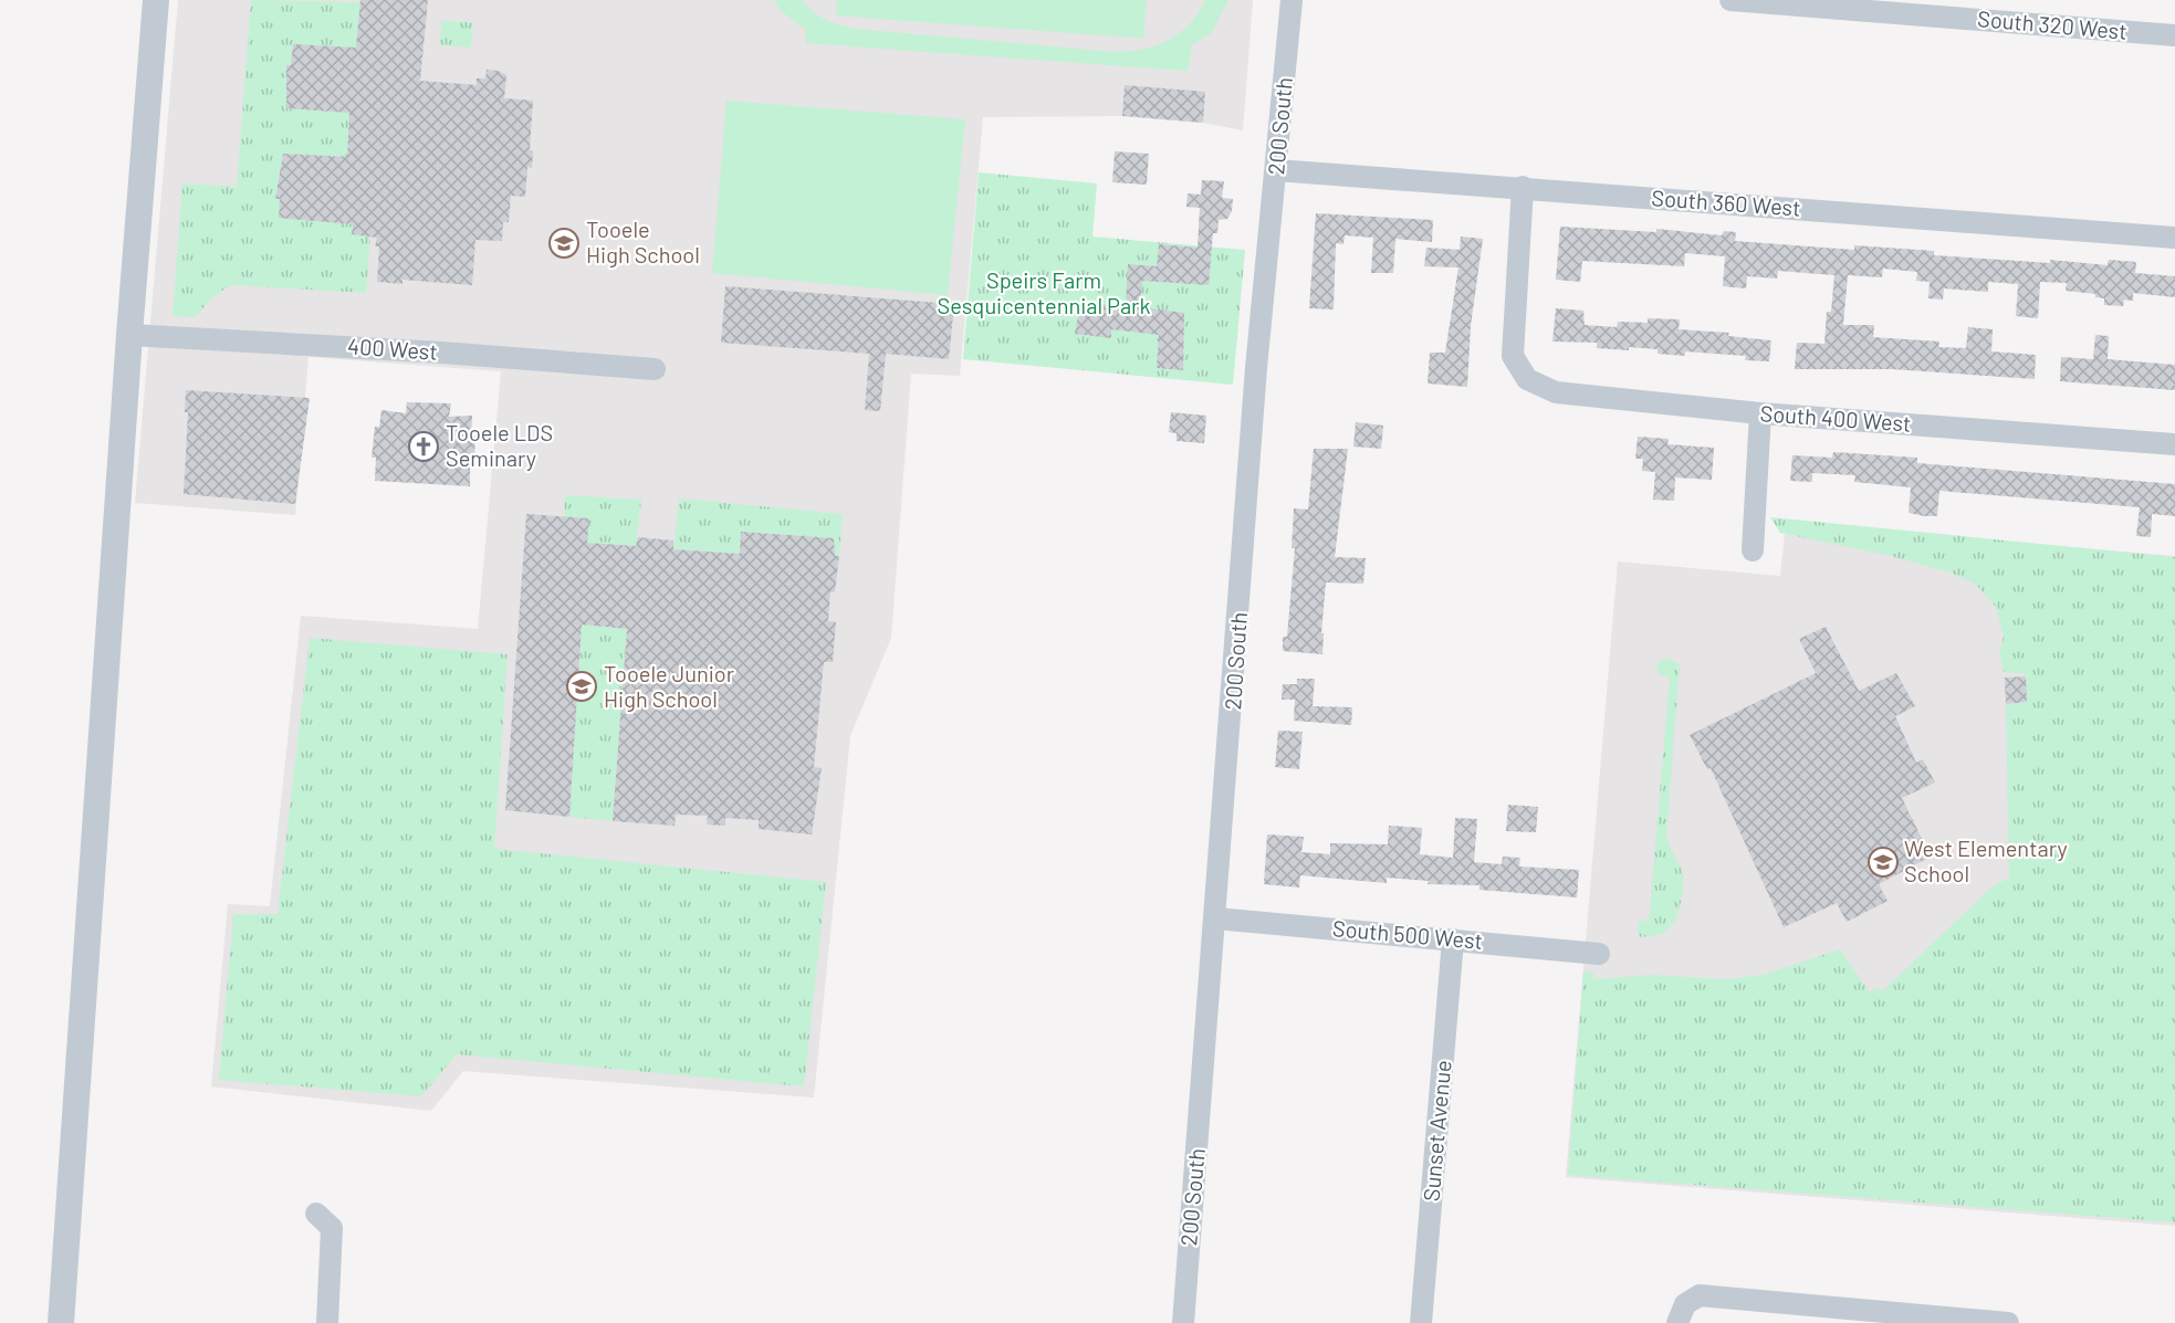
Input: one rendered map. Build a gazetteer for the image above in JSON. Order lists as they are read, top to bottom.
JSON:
{
  "streets": {
    "street": [
      "South 320 West",
      "200 South",
      "South 360 West",
      "400 West",
      "South 400 West",
      "South 500 West",
      "Sunset Avenue"
    ]
  },
  "crossings": [
    ["200 South", "South 360 West"],
    ["200 South", "South 500 West"],
    ["South 360 West", "South 400 West"],
    ["South 500 West", "Sunset Avenue"]
  ],
  "parks": ["Speirs Farm Sesquicentennial Park"],
  "places": {
    "school or university": ["Tooele High School", "Tooele Junior High School", "West Elementary School"],
    "church": ["Tooele LDS Seminary"]
  }
}
